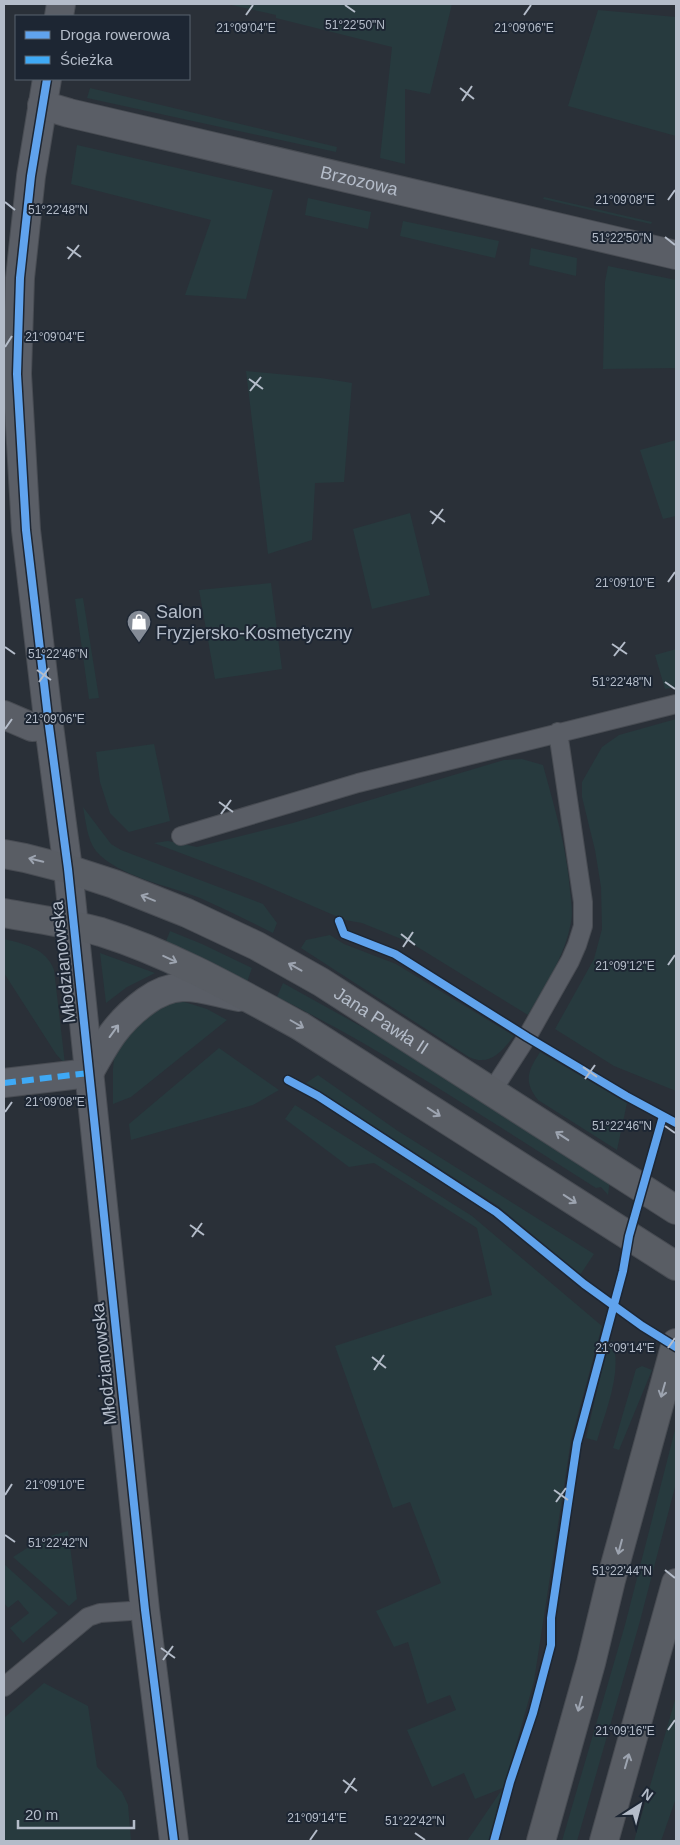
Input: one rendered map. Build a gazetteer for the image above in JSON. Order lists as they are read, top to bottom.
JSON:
{
  "streets": {
    "street": ["Brzozowa", "Młodzianowska", "Jana Pawła II"]
  },
  "crossings": [
    ["Brzozowa", "Młodzianowska"],
    ["Młodzianowska", "Jana Pawła II"]
  ],
  "places": {
    "shop": ["Salon Fryzjersko-Kosmetyczny"]
  },
  "legend": ["Droga rowerowa", "Ścieżka"],
  "scale_bar": "20 m",
  "north": "top right",
  "coordinates": [
    "51°22'50\"N",
    "21°09'04\"E",
    "21°09'06\"E",
    "21°09'08\"E",
    "51°22'48\"N",
    "21°09'10\"E",
    "51°22'46\"N",
    "21°09'12\"E",
    "21°09'14\"E",
    "51°22'42\"N",
    "51°22'44\"N",
    "21°09'16\"E"
  ]
}
